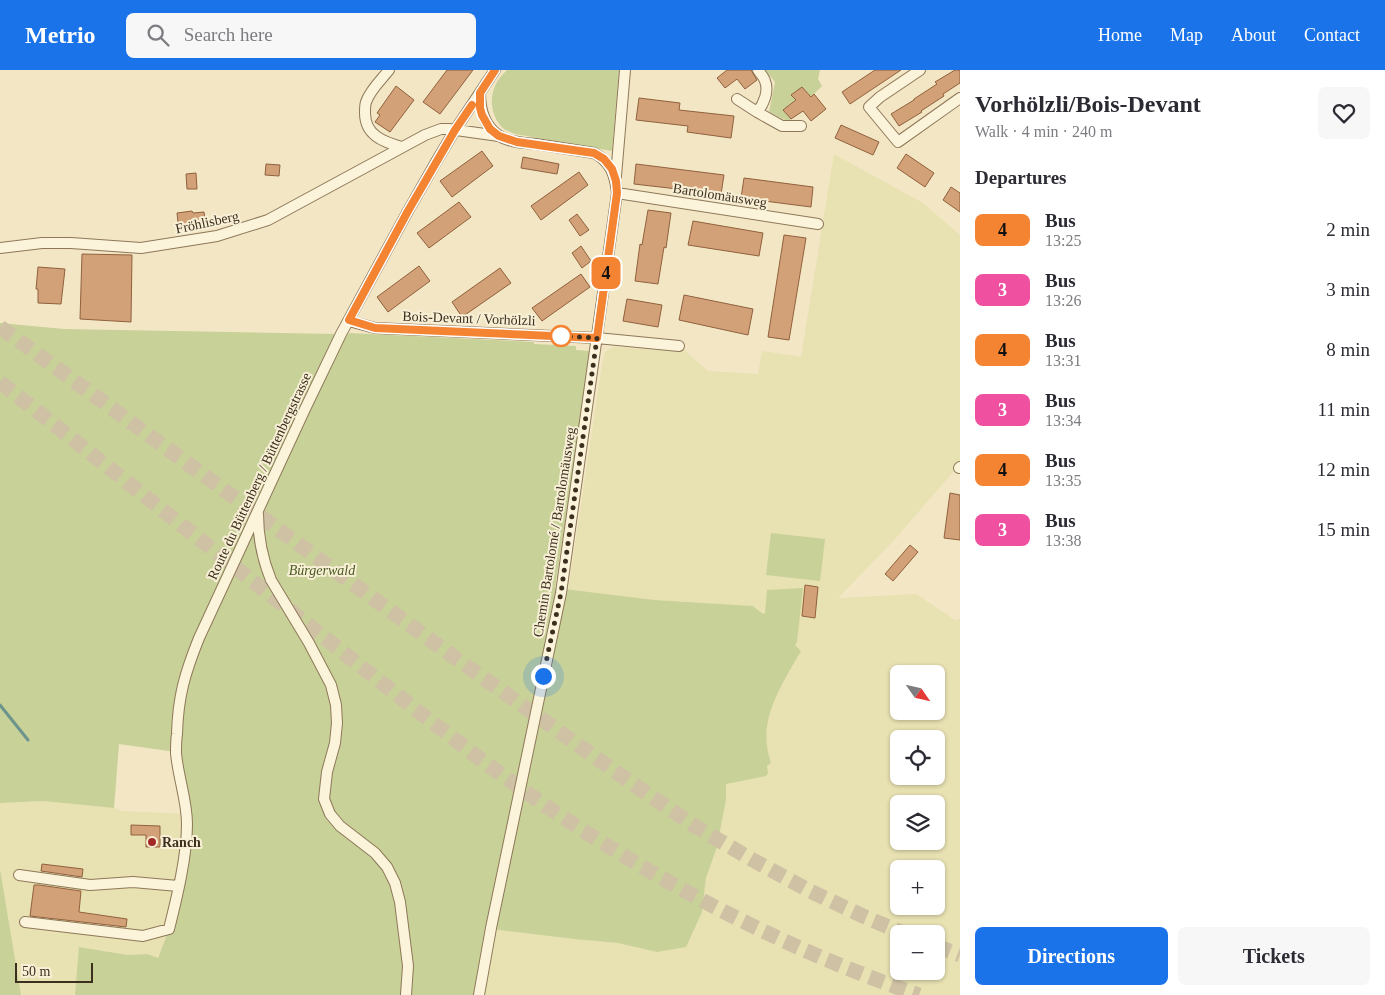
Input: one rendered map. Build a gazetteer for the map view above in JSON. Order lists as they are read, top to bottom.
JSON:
{
  "streets": {
    "street": [
      "Bartolomäusweg",
      "Fröhlisberg",
      "Bois-Devant / Vorhölzli",
      "Route du Büttenberg / Büttenbergstrasse",
      "Chemin Bartolomé / Bartolomäusweg"
    ]
  },
  "crossings": [
    ["Fröhlisberg", "Route du Büttenberg / Büttenbergstrasse"],
    ["Bois-Devant / Vorhölzli", "Route du Büttenberg / Büttenbergstrasse"],
    ["Bois-Devant / Vorhölzli", "Chemin Bartolomé / Bartolomäusweg"]
  ],
  "parks": ["Bürgerwald"],
  "places": ["Ranch"],
  "lines": ["bus line 4"],
  "scale_bar": "50 m",
  "north": "bottom right",
  "page": {
    "header": "Metrio",
    "search": "Search here",
    "nav": [
      "Home",
      "Map",
      "About",
      "Contact"
    ],
    "on_map": "4",
    "heading": [
      ["Vorhölzli/Bois-Devant", "Walk · 4 min · 240 m"],
      "Departures"
    ],
    "list": [
      {
        "mark": "4",
        "name": "Bus",
        "note": "13:25",
        "value": "2 min"
      },
      {
        "mark": "3",
        "name": "Bus",
        "note": "13:26",
        "value": "3 min"
      },
      {
        "mark": "4",
        "name": "Bus",
        "note": "13:31",
        "value": "8 min"
      },
      {
        "mark": "3",
        "name": "Bus",
        "note": "13:34",
        "value": "11 min"
      },
      {
        "mark": "4",
        "name": "Bus",
        "note": "13:35",
        "value": "12 min"
      },
      {
        "mark": "3",
        "name": "Bus",
        "note": "13:38",
        "value": "15 min"
      }
    ],
    "map_buttons": ["+", "−"],
    "buttons": ["Directions", "Tickets"],
    "scale": "50 m"
  }
}
